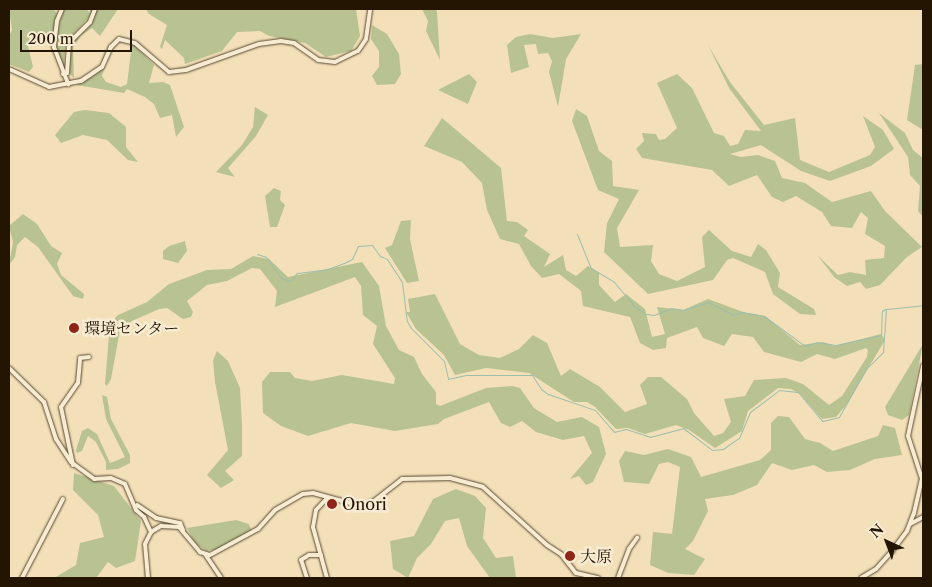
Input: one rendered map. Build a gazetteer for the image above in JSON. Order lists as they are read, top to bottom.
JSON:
{
  "places": ["環境センター", "Onori", "大原"],
  "scale_bar": "200 m",
  "north": "top left"
}
